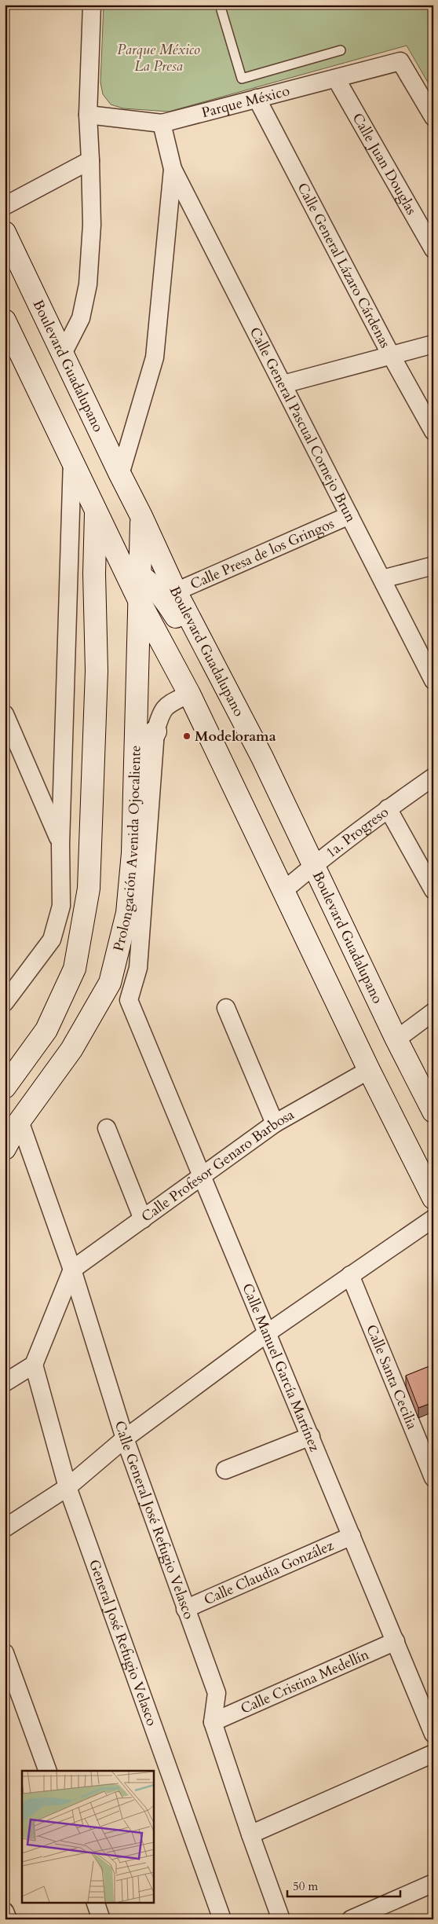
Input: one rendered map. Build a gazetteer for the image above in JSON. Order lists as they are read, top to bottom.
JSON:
{
  "streets": {
    "main road": ["Boulevard Guadalupano", "Prolongación Avenida Ojocaliente"],
    "street": [
      "Parque México",
      "Calle Juan Douglas",
      "Calle General Lázaro Cárdenas",
      "Calle General Pascual Cornejo Brun",
      "Calle Presa de los Gringos",
      "1a. Progreso",
      "Calle Profesor Genaro Barbosa",
      "Calle Manuel García Martínez",
      "Calle Santa Cecilia",
      "Calle General José Refugio Velasco",
      "Calle Claudia González",
      "General José Refugio Velasco",
      "Calle Cristina Medellín"
    ]
  },
  "crossings": [
    ["Parque México", "Calle Juan Douglas"],
    ["Parque México", "Calle General Lázaro Cárdenas"],
    ["Parque México", "Calle General Pascual Cornejo Brun"],
    ["Boulevard Guadalupano", "Calle General Pascual Cornejo Brun"],
    ["Boulevard Guadalupano", "Calle Presa de los Gringos"],
    ["Boulevard Guadalupano", "1a. Progreso"],
    ["Boulevard Guadalupano", "Prolongación Avenida Ojocaliente"],
    ["Calle General Pascual Cornejo Brun", "Calle Presa de los Gringos"],
    ["Prolongación Avenida Ojocaliente", "Calle General José Refugio Velasco"],
    ["Calle Profesor Genaro Barbosa", "Calle Manuel García Martínez"],
    ["Calle Profesor Genaro Barbosa", "Calle General José Refugio Velasco"],
    ["Calle Manuel García Martínez", "Calle Claudia González"],
    ["Calle Manuel García Martínez", "Calle Cristina Medellín"],
    ["Calle General José Refugio Velasco", "Calle Claudia González"],
    ["Calle General José Refugio Velasco", "Calle Cristina Medellín"]
  ],
  "parks": ["Parque México La Presa"],
  "places": ["Modelorama"],
  "scale_bar": "50 m"
}
